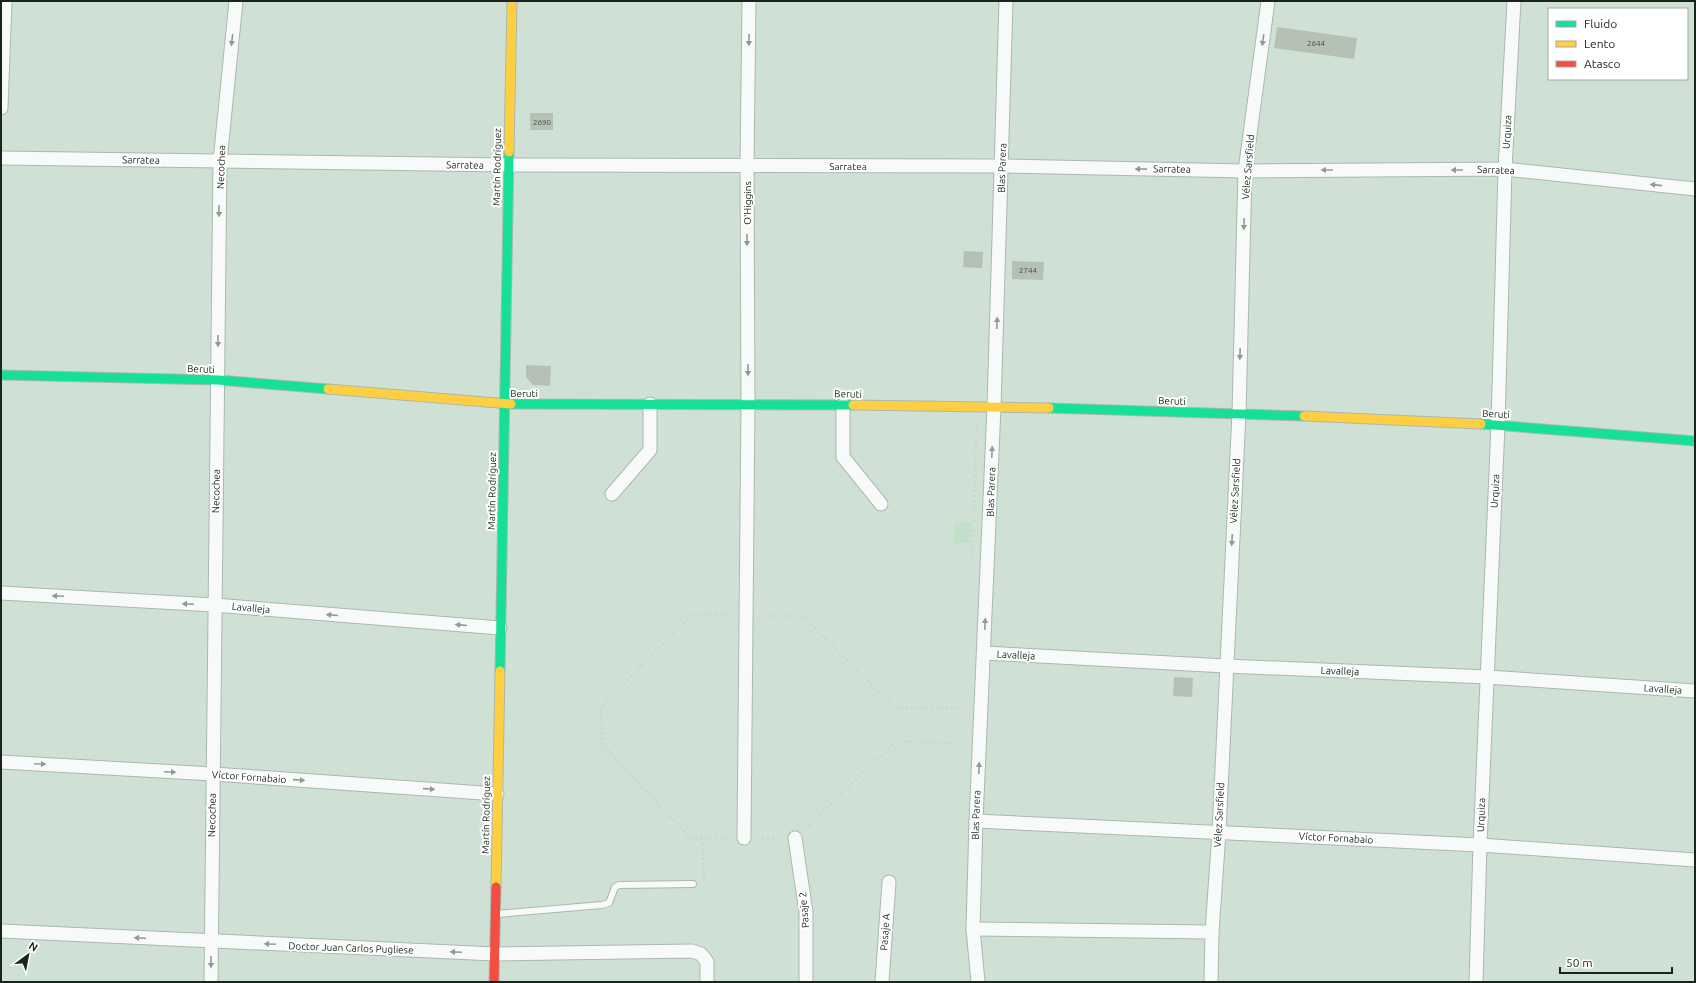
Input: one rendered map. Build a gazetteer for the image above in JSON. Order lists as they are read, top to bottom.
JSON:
{
  "streets": {
    "street": [
      "Urquiza",
      "Sarratea",
      "Necochea",
      "Martín Rodríguez",
      "Vélez Sarsfield",
      "Blas Parera",
      "O'Higgins",
      "Beruti",
      "Lavalleja",
      "Víctor Fornabaio",
      "Pasaje 2",
      "Pasaje A",
      "Doctor Juan Carlos Pugliese"
    ]
  },
  "crossings": [
    ["Urquiza", "Sarratea"],
    ["Urquiza", "Beruti"],
    ["Urquiza", "Lavalleja"],
    ["Urquiza", "Víctor Fornabaio"],
    ["Sarratea", "Necochea"],
    ["Sarratea", "Martín Rodríguez"],
    ["Sarratea", "Vélez Sarsfield"],
    ["Sarratea", "Blas Parera"],
    ["Sarratea", "O'Higgins"],
    ["Necochea", "Beruti"],
    ["Necochea", "Lavalleja"],
    ["Necochea", "Víctor Fornabaio"],
    ["Necochea", "Doctor Juan Carlos Pugliese"],
    ["Martín Rodríguez", "Beruti"],
    ["Martín Rodríguez", "Lavalleja"],
    ["Martín Rodríguez", "Víctor Fornabaio"],
    ["Martín Rodríguez", "Doctor Juan Carlos Pugliese"],
    ["Vélez Sarsfield", "Beruti"],
    ["Vélez Sarsfield", "Lavalleja"],
    ["Vélez Sarsfield", "Víctor Fornabaio"],
    ["Blas Parera", "Beruti"],
    ["Blas Parera", "Lavalleja"],
    ["Blas Parera", "Víctor Fornabaio"],
    ["O'Higgins", "Beruti"]
  ],
  "one_way": [
    "Sarratea",
    "Necochea",
    "Vélez Sarsfield",
    "Blas Parera",
    "O'Higgins",
    "Lavalleja",
    "Víctor Fornabaio",
    "Doctor Juan Carlos Pugliese"
  ],
  "house_numbers": ["2644", "2690", "2744"],
  "legend": ["Fluido", "Lento", "Atasco"],
  "scale_bar": "50 m",
  "north": "top right"
}
